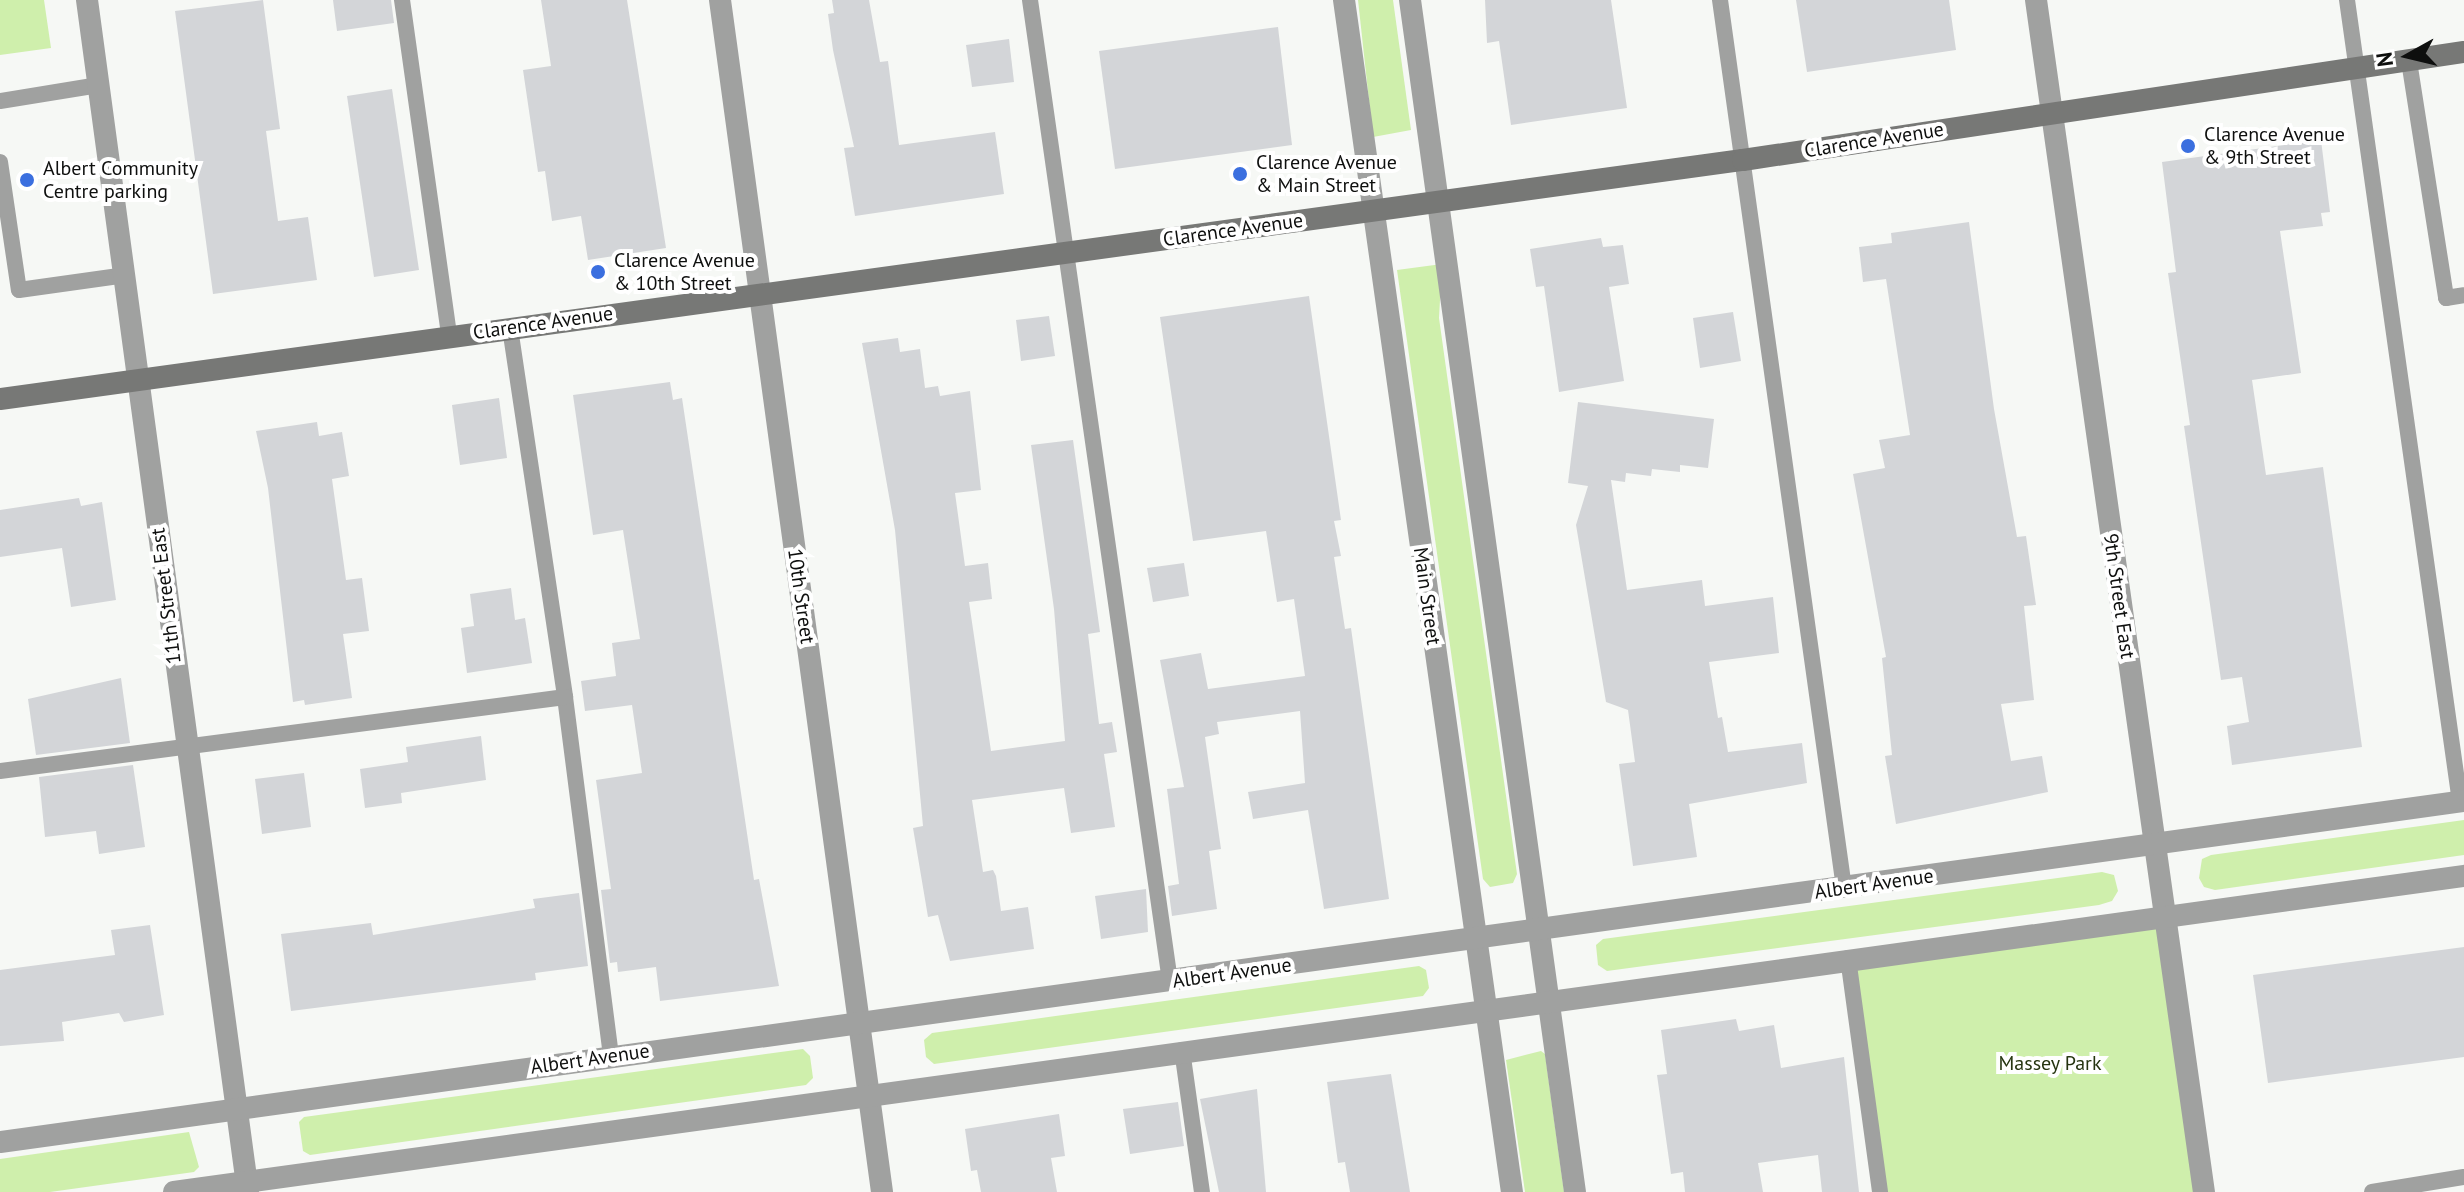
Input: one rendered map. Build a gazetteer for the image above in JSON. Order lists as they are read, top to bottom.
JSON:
{
  "streets": {
    "main road": ["Clarence Avenue"],
    "street": [
      "11th Street East",
      "10th Street",
      "Main Street",
      "9th Street East",
      "Albert Avenue"
    ]
  },
  "crossings": [
    ["Clarence Avenue", "11th Street East"],
    ["Clarence Avenue", "10th Street"],
    ["Clarence Avenue", "Main Street"],
    ["Clarence Avenue", "9th Street East"],
    ["11th Street East", "Albert Avenue"],
    ["10th Street", "Albert Avenue"],
    ["Main Street", "Albert Avenue"],
    ["9th Street East", "Albert Avenue"]
  ],
  "parks": ["Massey Park"],
  "places": [
    "Clarence Avenue & 9th Street",
    "Clarence Avenue & Main Street",
    "Albert Community Centre parking",
    "Clarence Avenue & 10th Street"
  ],
  "north": "left"
}
